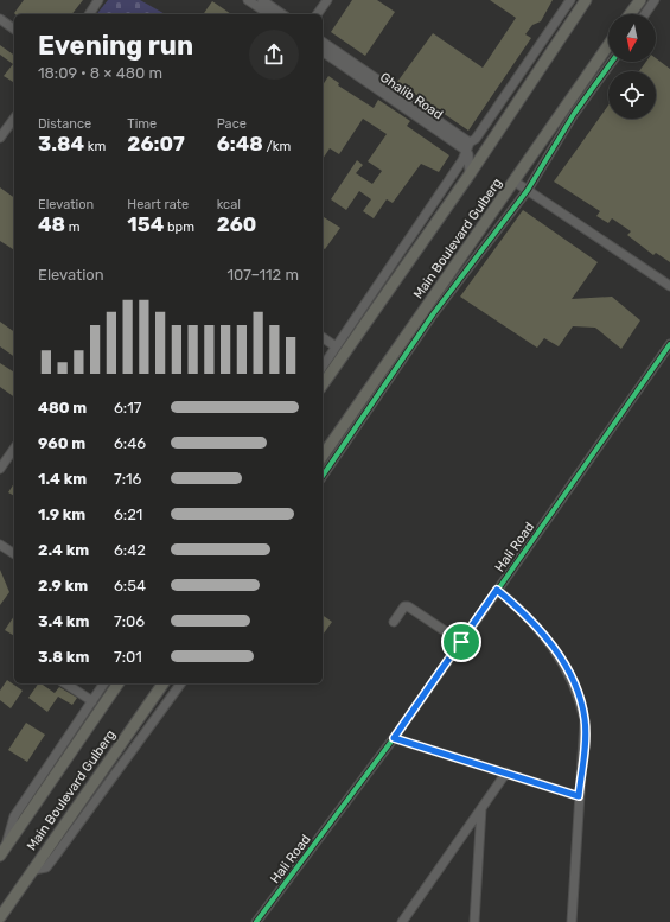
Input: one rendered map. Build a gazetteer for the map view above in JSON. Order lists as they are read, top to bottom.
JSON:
{
  "streets": {
    "main road": ["Main Boulevard Gulberg"],
    "street": ["Ghalib Road", "Hali Road"]
  },
  "north": "bottom",
  "page": {
    "heading": ["Evening run", "18:09 · 8 × 480 m"],
    "stats": [
      ["Distance", "3.84 km"],
      ["Time", "26:07"],
      ["Pace", "6:48 /km"],
      ["Elevation", "48 m"],
      ["Heart rate", "154 bpm"],
      ["kcal", "260"]
    ],
    "chart": ["Elevation", "107–112 m"],
    "list": [
      {
        "name": "480 m",
        "note": "6:17"
      },
      {
        "name": "960 m",
        "note": "6:46"
      },
      {
        "name": "1.4 km",
        "note": "7:16"
      },
      {
        "name": "1.9 km",
        "note": "6:21"
      },
      {
        "name": "2.4 km",
        "note": "6:42"
      },
      {
        "name": "2.9 km",
        "note": "6:54"
      },
      {
        "name": "3.4 km",
        "note": "7:06"
      },
      {
        "name": "3.8 km",
        "note": "7:01"
      }
    ]
  }
}
